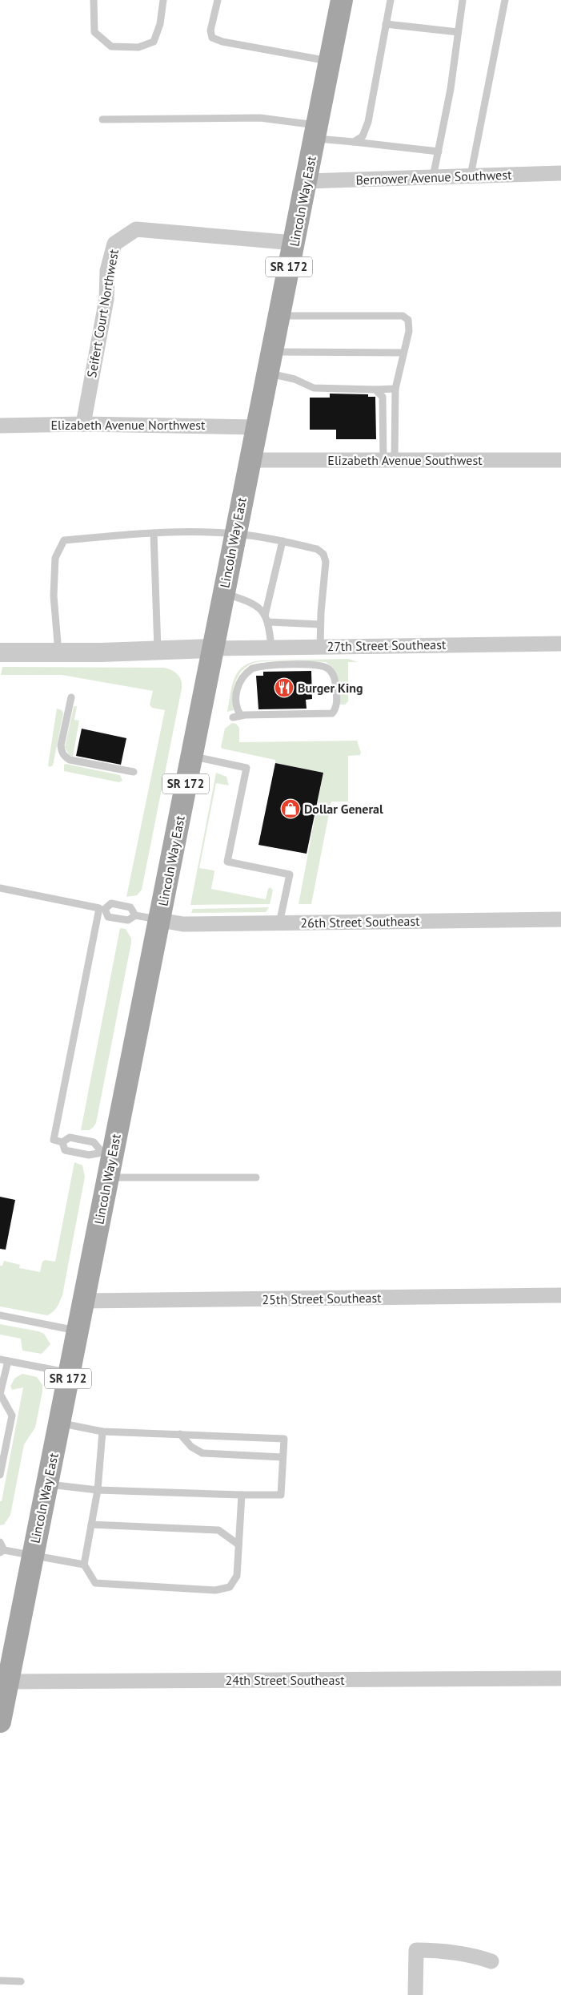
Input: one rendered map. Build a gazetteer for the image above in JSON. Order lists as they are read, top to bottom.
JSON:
{
  "streets": {
    "main road": ["Lincoln Way East", "SR 172"],
    "street": [
      "Bernower Avenue Southwest",
      "Seifert Court Northwest",
      "Elizabeth Avenue Northwest",
      "Elizabeth Avenue Southwest",
      "27th Street Southeast",
      "26th Street Southeast",
      "25th Street Southeast",
      "24th Street Southeast"
    ]
  },
  "crossings": [
    ["Bernower Avenue Southwest", "Lincoln Way East"],
    ["Lincoln Way East", "Seifert Court Northwest"],
    ["Lincoln Way East", "Elizabeth Avenue Northwest"],
    ["Lincoln Way East", "Elizabeth Avenue Southwest"],
    ["Lincoln Way East", "27th Street Southeast"],
    ["Lincoln Way East", "26th Street Southeast"],
    ["Lincoln Way East", "25th Street Southeast"],
    ["Lincoln Way East", "24th Street Southeast"],
    ["Seifert Court Northwest", "Elizabeth Avenue Northwest"]
  ],
  "places": {
    "restaurant": ["Burger King"],
    "shop": ["Dollar General"]
  }
}
